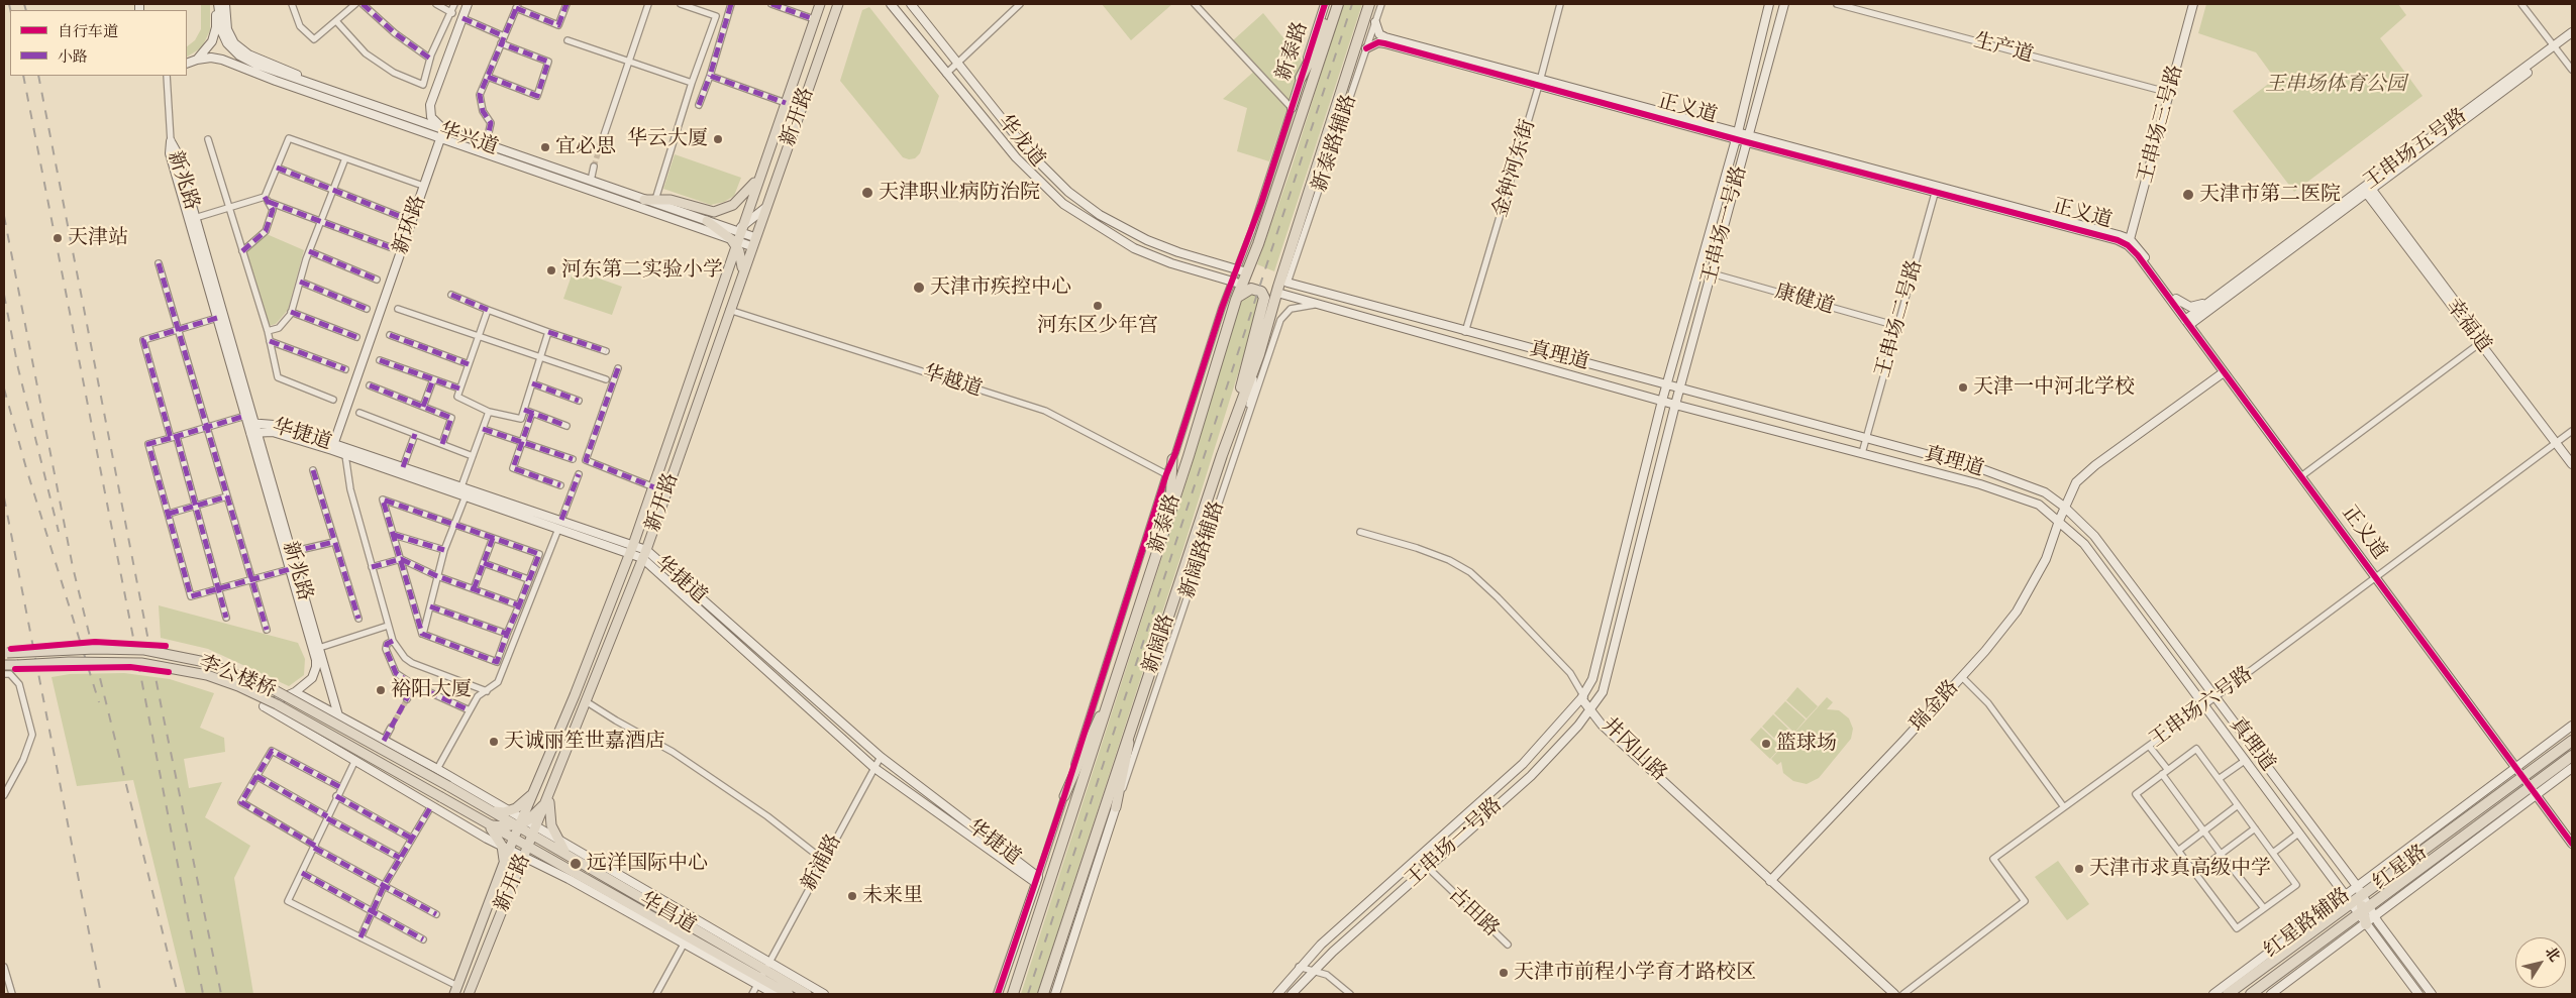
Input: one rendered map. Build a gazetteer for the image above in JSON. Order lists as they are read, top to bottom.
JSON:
{
  "streets": {
    "highway": ["新泰路", "新阔路", "红星路"],
    "main road": ["新开路", "李公楼桥", "华昌道"],
    "street": [
      "生产道",
      "正义道",
      "王串场三号路",
      "华兴道",
      "华龙道",
      "新泰路辅路",
      "王串场五号路",
      "金钟河东街",
      "新兆路",
      "新环路",
      "王串场一号路",
      "康健道",
      "王串场二号路",
      "幸福道",
      "真理道",
      "华越道",
      "华捷道",
      "新阔路辅路",
      "瑞金路",
      "王串场六号路",
      "井冈山路",
      "新浦路",
      "古田路",
      "红星路辅路"
    ]
  },
  "crossings": [
    ["生产道", "王串场三号路"],
    ["新泰路", "华龙道"],
    ["正义道", "王串场三号路"],
    ["正义道", "新泰路辅路"],
    ["正义道", "王串场五号路"],
    ["正义道", "金钟河东街"],
    ["正义道", "王串场一号路"],
    ["正义道", "王串场二号路"],
    ["正义道", "王串场六号路"],
    ["正义道", "红星路"],
    ["正义道", "红星路辅路"],
    ["新开路", "华越道"],
    ["新开路", "华捷道"],
    ["新开路", "华昌道"],
    ["华兴道", "新环路"],
    ["新泰路辅路", "真理道"],
    ["王串场五号路", "幸福道"],
    ["金钟河东街", "真理道"],
    ["新兆路", "华捷道"],
    ["新环路", "华捷道"],
    ["王串场一号路", "康健道"],
    ["王串场一号路", "真理道"],
    ["王串场一号路", "井冈山路"],
    ["王串场一号路", "古田路"],
    ["康健道", "王串场二号路"],
    ["王串场二号路", "真理道"],
    ["幸福道", "王串场六号路"],
    ["真理道", "新阔路辅路"],
    ["真理道", "新阔路"],
    ["真理道", "瑞金路"],
    ["真理道", "王串场六号路"],
    ["真理道", "红星路"],
    ["真理道", "红星路辅路"],
    ["华捷道", "新浦路"],
    ["新阔路辅路", "新阔路"],
    ["李公楼桥", "华昌道"],
    ["瑞金路", "井冈山路"],
    ["新浦路", "华昌道"],
    ["红星路", "红星路辅路"]
  ],
  "parks": ["王串场体育公园"],
  "places": [
    "华云大厦",
    "宜必思",
    "天津职业病防治院",
    "天津市第二医院",
    "天津站",
    "河东第二实验小学",
    "天津市疾控中心",
    "河东区少年宫",
    "天津一中河北学校",
    "裕阳大厦",
    "天诚丽笙世嘉酒店",
    "篮球场",
    "远洋国际中心",
    "天津市求真高级中学",
    "未来里",
    "天津市前程小学育才路校区"
  ],
  "legend": ["自行车道", "小路"],
  "north": "top right"
}
